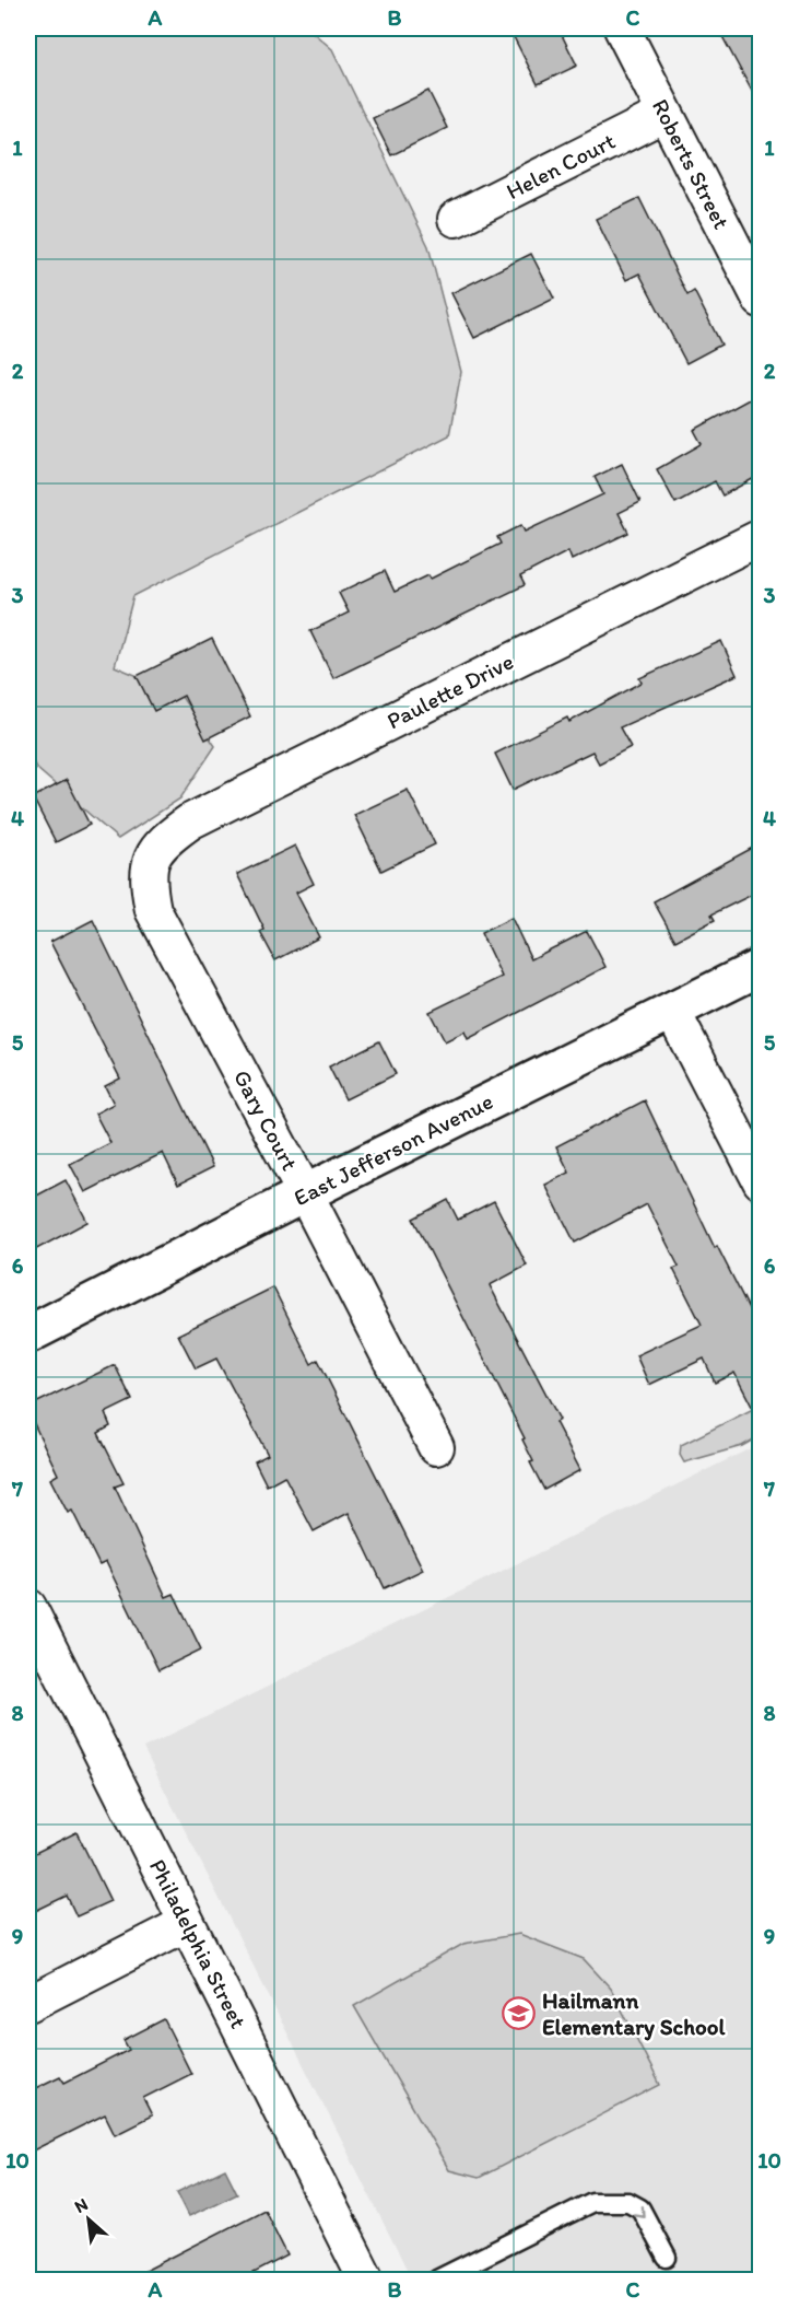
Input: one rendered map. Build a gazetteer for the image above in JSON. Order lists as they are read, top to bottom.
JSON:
{
  "streets": {
    "street": [
      "Roberts Street",
      "Helen Court",
      "Paulette Drive",
      "Gary Court",
      "East Jefferson Avenue",
      "Philadelphia Street"
    ]
  },
  "crossings": [
    ["Roberts Street", "Helen Court"],
    ["Paulette Drive", "Gary Court"],
    ["Gary Court", "East Jefferson Avenue"]
  ],
  "places": {
    "school or university": ["Hailmann Elementary School"]
  },
  "north": "top left",
  "grid": {
    "columns": ["A", "B", "C"],
    "rows": [
      "1",
      "2",
      "3",
      "4",
      "5",
      "6",
      "7",
      "8",
      "9",
      "10"
    ]
  }
}
